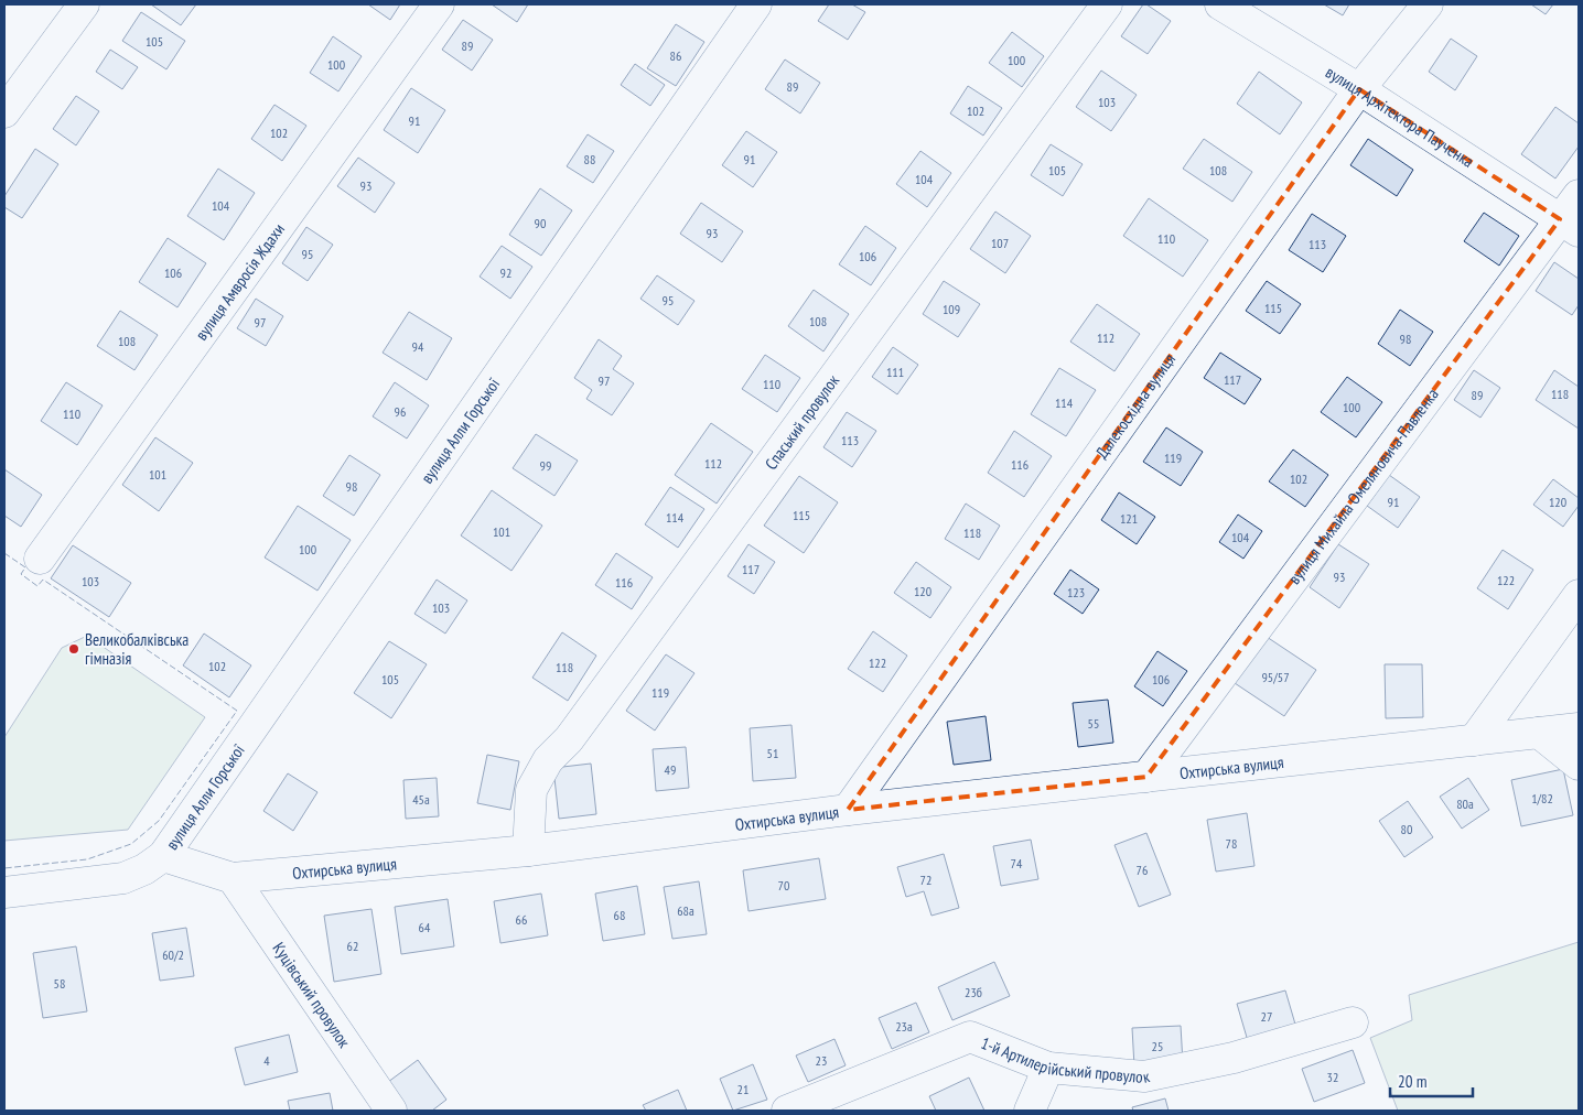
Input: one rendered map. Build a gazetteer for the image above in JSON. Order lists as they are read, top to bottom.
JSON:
{
  "streets": {
    "street": [
      "вулиця Архітектора Паученка",
      "вулиця Амвросія Ждахи",
      "Далекосхідна вулиця",
      "Спаський провулок",
      "вулиця Алли Горської",
      "вулиця Михайла Омеляновича-Павленка",
      "Охтирська вулиця",
      "Куцівський провулок",
      "1-й Артилерійський провулок"
    ]
  },
  "crossings": [
    ["вулиця Архітектора Паученка", "Далекосхідна вулиця"],
    ["вулиця Архітектора Паученка", "вулиця Михайла Омеляновича-Павленка"],
    ["Далекосхідна вулиця", "Охтирська вулиця"],
    ["Спаський провулок", "Охтирська вулиця"],
    ["вулиця Алли Горської", "Охтирська вулиця"],
    ["вулиця Михайла Омеляновича-Павленка", "Охтирська вулиця"],
    ["Охтирська вулиця", "Куцівський провулок"]
  ],
  "places": ["Великобалківська гімназія"],
  "house_numbers": [
    "105",
    "89",
    "86",
    "100",
    "100",
    "89",
    "103",
    "102",
    "91",
    "102",
    "88",
    "91",
    "105",
    "108",
    "104",
    "93",
    "104",
    "90",
    "93",
    "110",
    "107",
    "113",
    "95",
    "106",
    "106",
    "92",
    "95",
    "115",
    "109",
    "108",
    "97",
    "112",
    "98",
    "108",
    "94",
    "111",
    "117",
    "97",
    "110",
    "118",
    "89",
    "114",
    "100",
    "96",
    "110",
    "113",
    "119",
    "112",
    "116",
    "99",
    "101",
    "102",
    "98",
    "91",
    "120",
    "115",
    "114",
    "121",
    "101",
    "118",
    "104",
    "100",
    "117",
    "93",
    "122",
    "103",
    "116",
    "120",
    "123",
    "103",
    "122",
    "102",
    "118",
    "95/57",
    "105",
    "106",
    "119",
    "55",
    "51",
    "49",
    "1/82",
    "45а",
    "80а",
    "80",
    "78",
    "74",
    "76",
    "72",
    "70",
    "68а",
    "68",
    "66",
    "64",
    "62",
    "60/2",
    "58",
    "23б",
    "27",
    "23а",
    "25",
    "4",
    "23",
    "32",
    "21"
  ],
  "scale_bar": "20 m"
}
